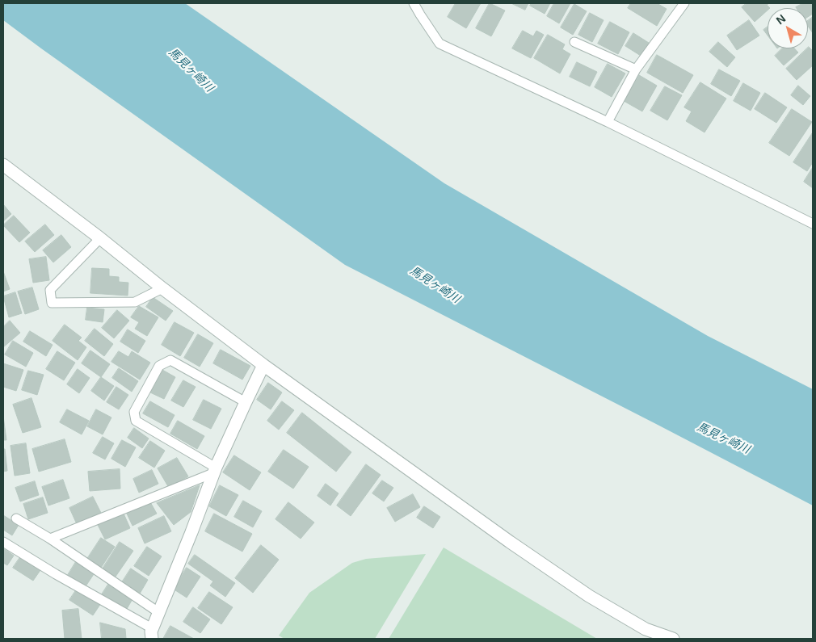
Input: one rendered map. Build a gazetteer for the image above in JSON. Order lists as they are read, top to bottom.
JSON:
{
  "water": ["馬見ヶ崎川"],
  "north": "top left"
}
